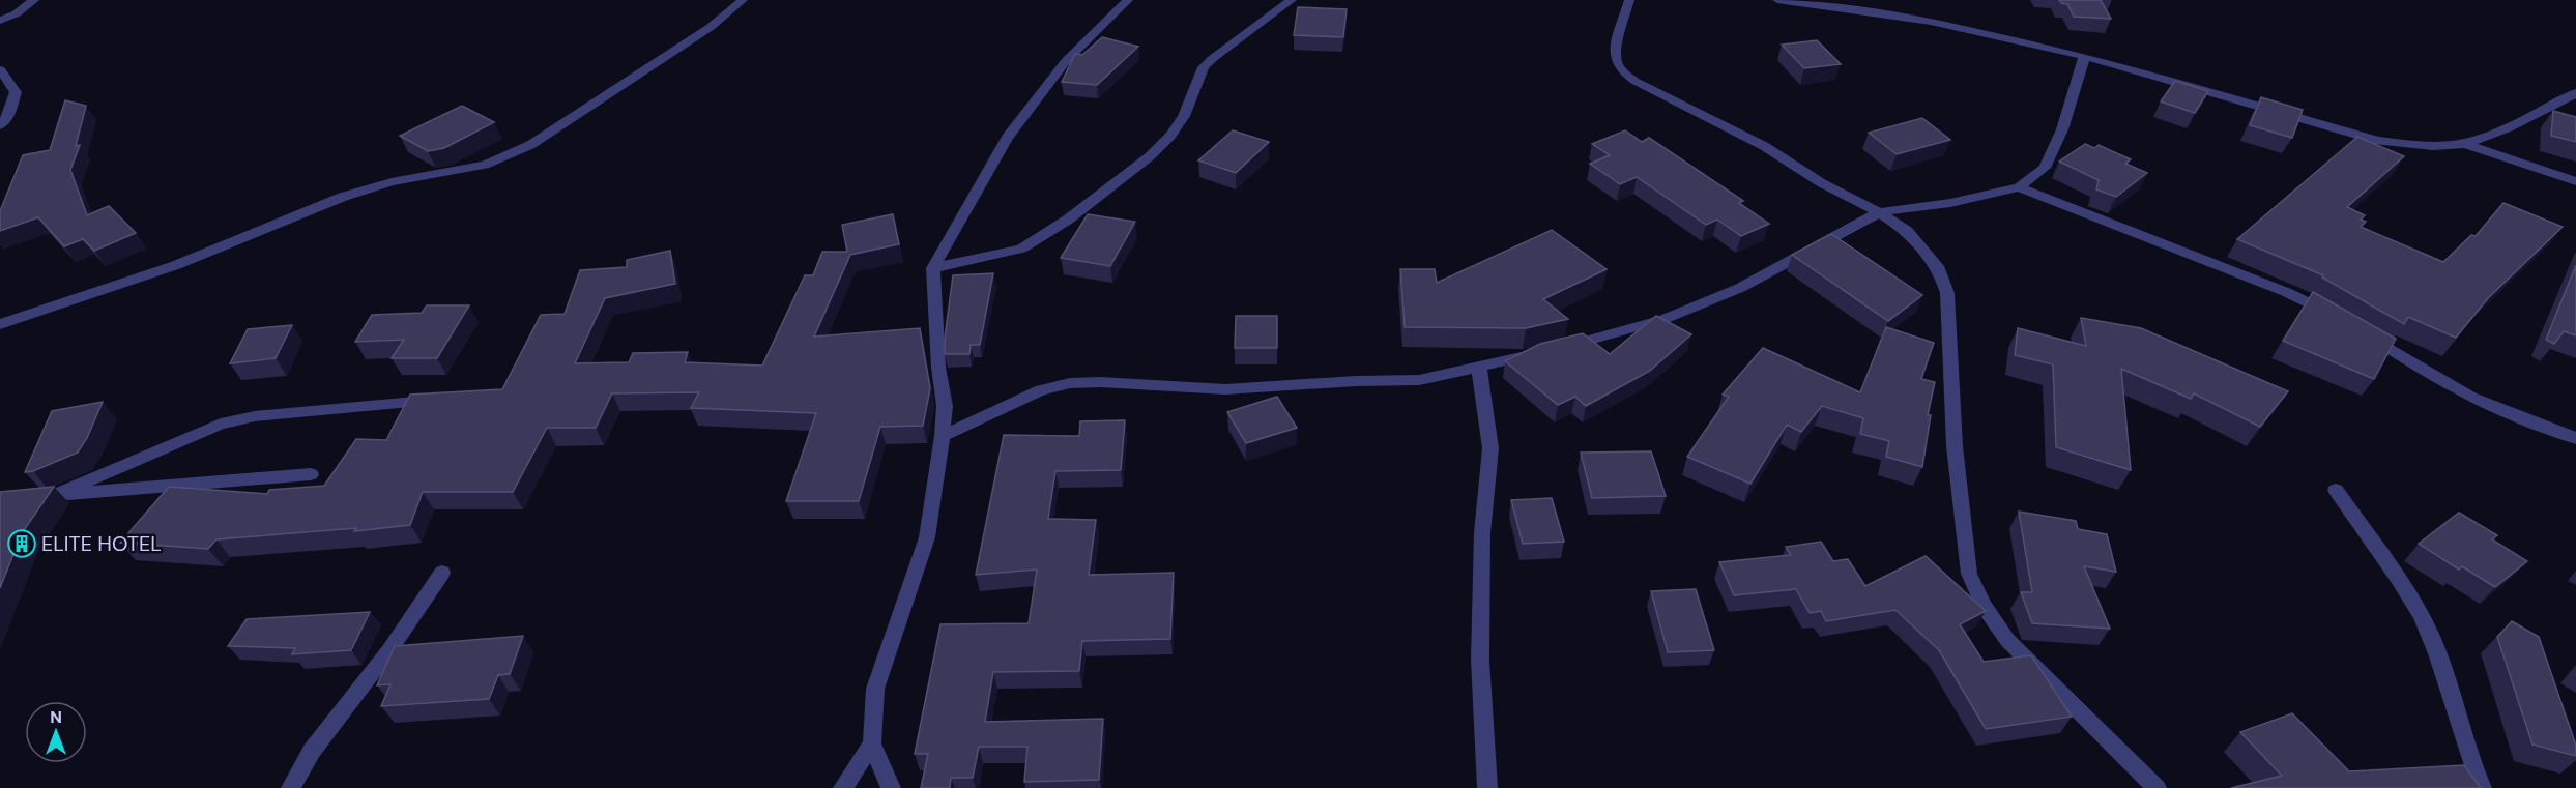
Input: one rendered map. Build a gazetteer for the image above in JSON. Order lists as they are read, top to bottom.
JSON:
{
  "places": {
    "building": ["ELITE HOTEL"]
  },
  "north": "top"
}
